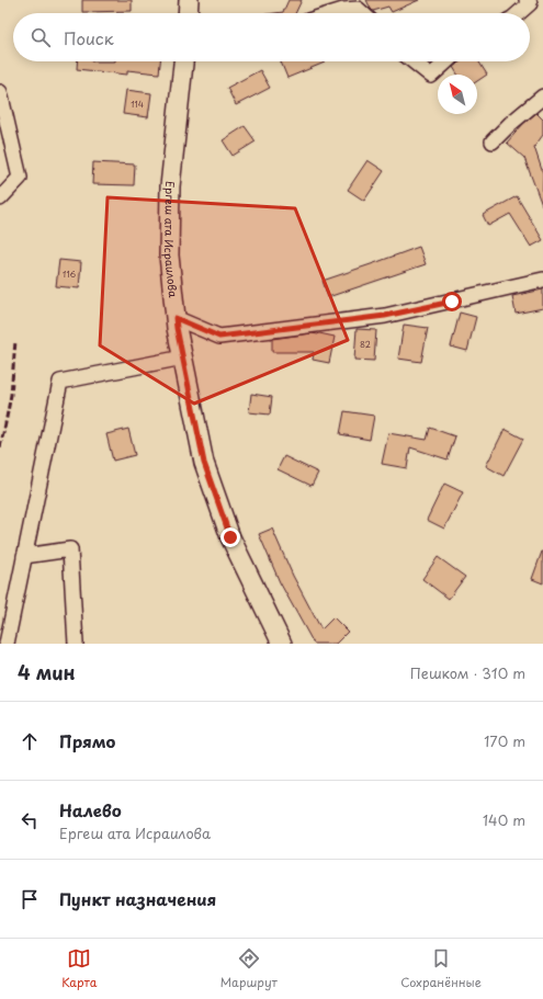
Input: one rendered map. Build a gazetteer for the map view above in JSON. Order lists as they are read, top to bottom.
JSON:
{
  "streets": {
    "main road": ["Ергеш ата Исраилова"]
  },
  "house_numbers": ["114", "116", "82"],
  "north": "top left",
  "page": {
    "search": "Поиск",
    "heading": ["4 мин", "Пешком · 310 m"],
    "list": [
      ["Прямо", "170 m"],
      ["Налево", "Ергеш ата Исраилова", "140 m"],
      "Пункт назначения"
    ],
    "nav": ["Карта", "Маршрут", "Сохранённые"]
  }
}
